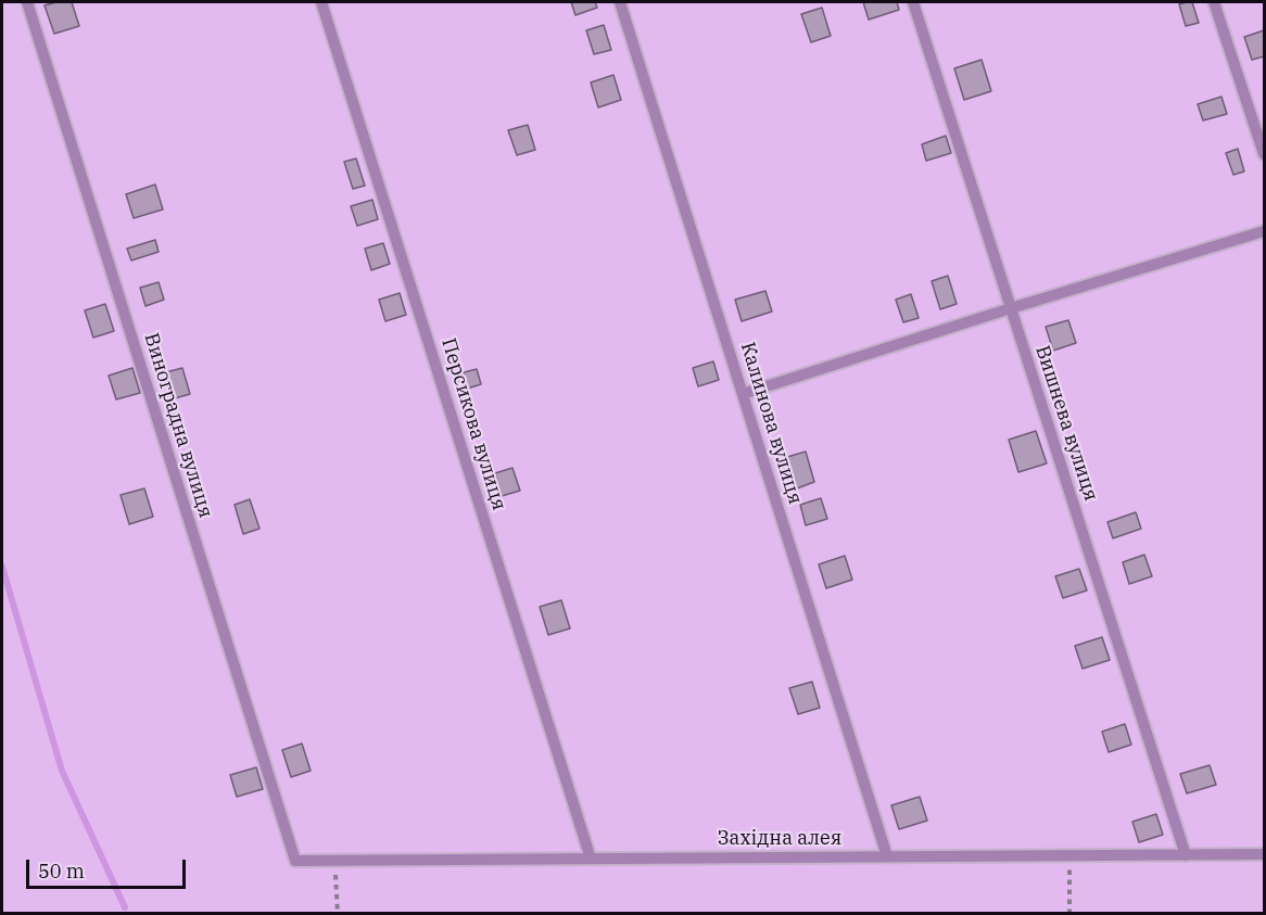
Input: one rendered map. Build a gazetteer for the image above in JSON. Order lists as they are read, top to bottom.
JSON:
{
  "streets": {
    "lane": [
      "Калинова вулиця",
      "Вишнева вулиця",
      "Персикова вулиця",
      "Виноградна вулиця",
      "Західна алея"
    ]
  },
  "crossings": [
    ["Калинова вулиця", "Західна алея"],
    ["Вишнева вулиця", "Західна алея"],
    ["Персикова вулиця", "Західна алея"],
    ["Виноградна вулиця", "Західна алея"]
  ],
  "scale_bar": "50 m"
}
